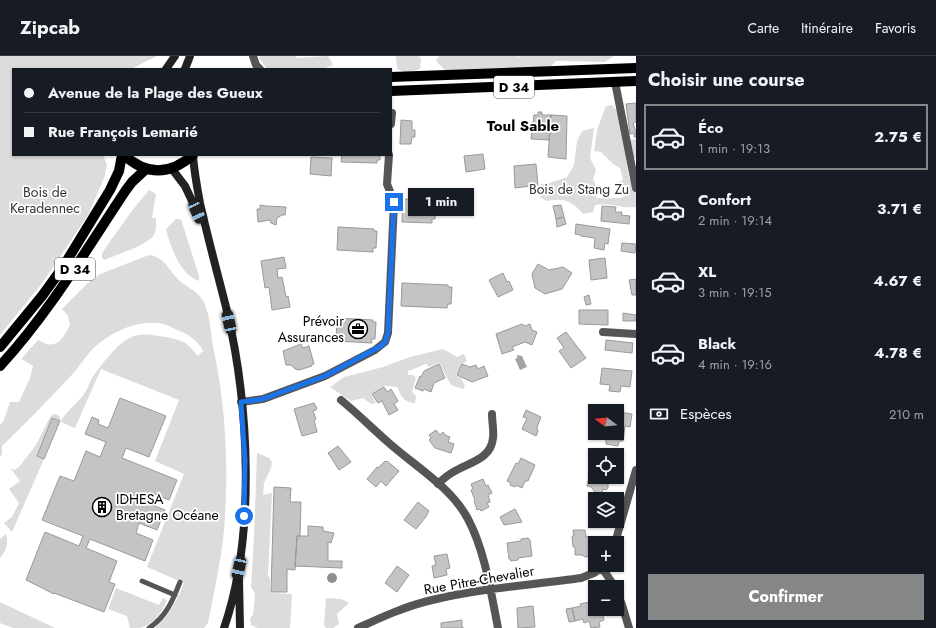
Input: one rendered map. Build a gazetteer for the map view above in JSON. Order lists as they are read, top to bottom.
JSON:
{
  "streets": {
    "main road": ["D 34"],
    "street": ["Rue Pitre-Chevalier"]
  },
  "districts": ["Toul Sable"],
  "parks": ["Bois de Stang Zu", "Bois de Keradennec"],
  "places": {
    "office": ["Prévoir Assurances"],
    "building": ["IDHESA Bretagne Océane"]
  },
  "north": "left",
  "page": {
    "header": "Zipcab",
    "nav": ["Carte", "Itinéraire", "Favoris"],
    "heading": "Choisir une course",
    "banner": ["Avenue de la Plage des Gueux", "Rue François Lemarié"],
    "list": [
      {
        "name": "Éco",
        "note": "1 min · 19:13",
        "value": "2.75 €"
      },
      {
        "name": "Confort",
        "note": "2 min · 19:14",
        "value": "3.71 €"
      },
      {
        "name": "XL",
        "note": "3 min · 19:15",
        "value": "4.67 €"
      },
      {
        "name": "Black",
        "note": "4 min · 19:16",
        "value": "4.78 €"
      }
    ],
    "bubble": "1 min",
    "pay": ["Espèces", "210 m"],
    "map_buttons": ["+", "−"],
    "buttons": "Confirmer"
  }
}
